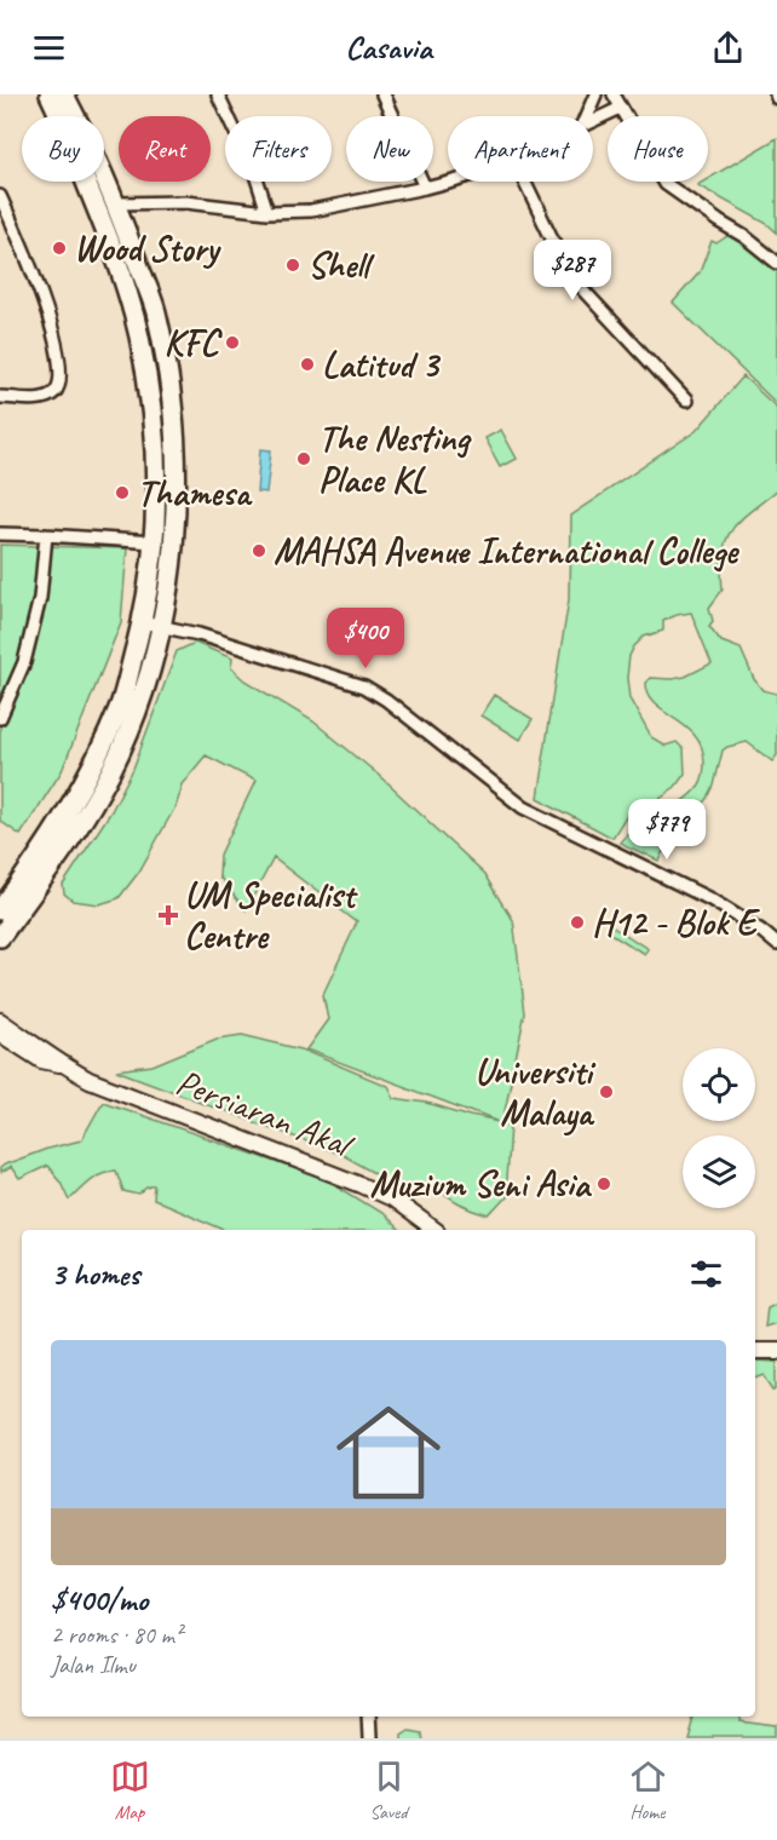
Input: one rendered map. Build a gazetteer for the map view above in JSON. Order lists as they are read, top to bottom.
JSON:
{
  "streets": {
    "street": ["Persiaran Akal"]
  },
  "places": {
    "other": [
      "Wood Story",
      "Shell",
      "KFC",
      "Latitud 3",
      "The Nesting Place KL",
      "Thamesa",
      "MAHSA Avenue International College",
      "H12 - Blok E",
      "Universiti Malaya",
      "Muzium Seni Asia"
    ],
    "health": ["UM Specialist Centre"]
  },
  "page": {
    "header": "Casavia",
    "chip": [
      "Buy",
      "Rent",
      "Filters",
      "New",
      "Apartment",
      "House"
    ],
    "price": ["$287", "$400", "$779"],
    "heading": "3 homes",
    "list": [
      {
        "name": "$400/mo",
        "note": "2 rooms · 80 m² · Jalan Ilmu"
      }
    ],
    "tabs": ["Map", "Saved", "Home"]
  }
}
